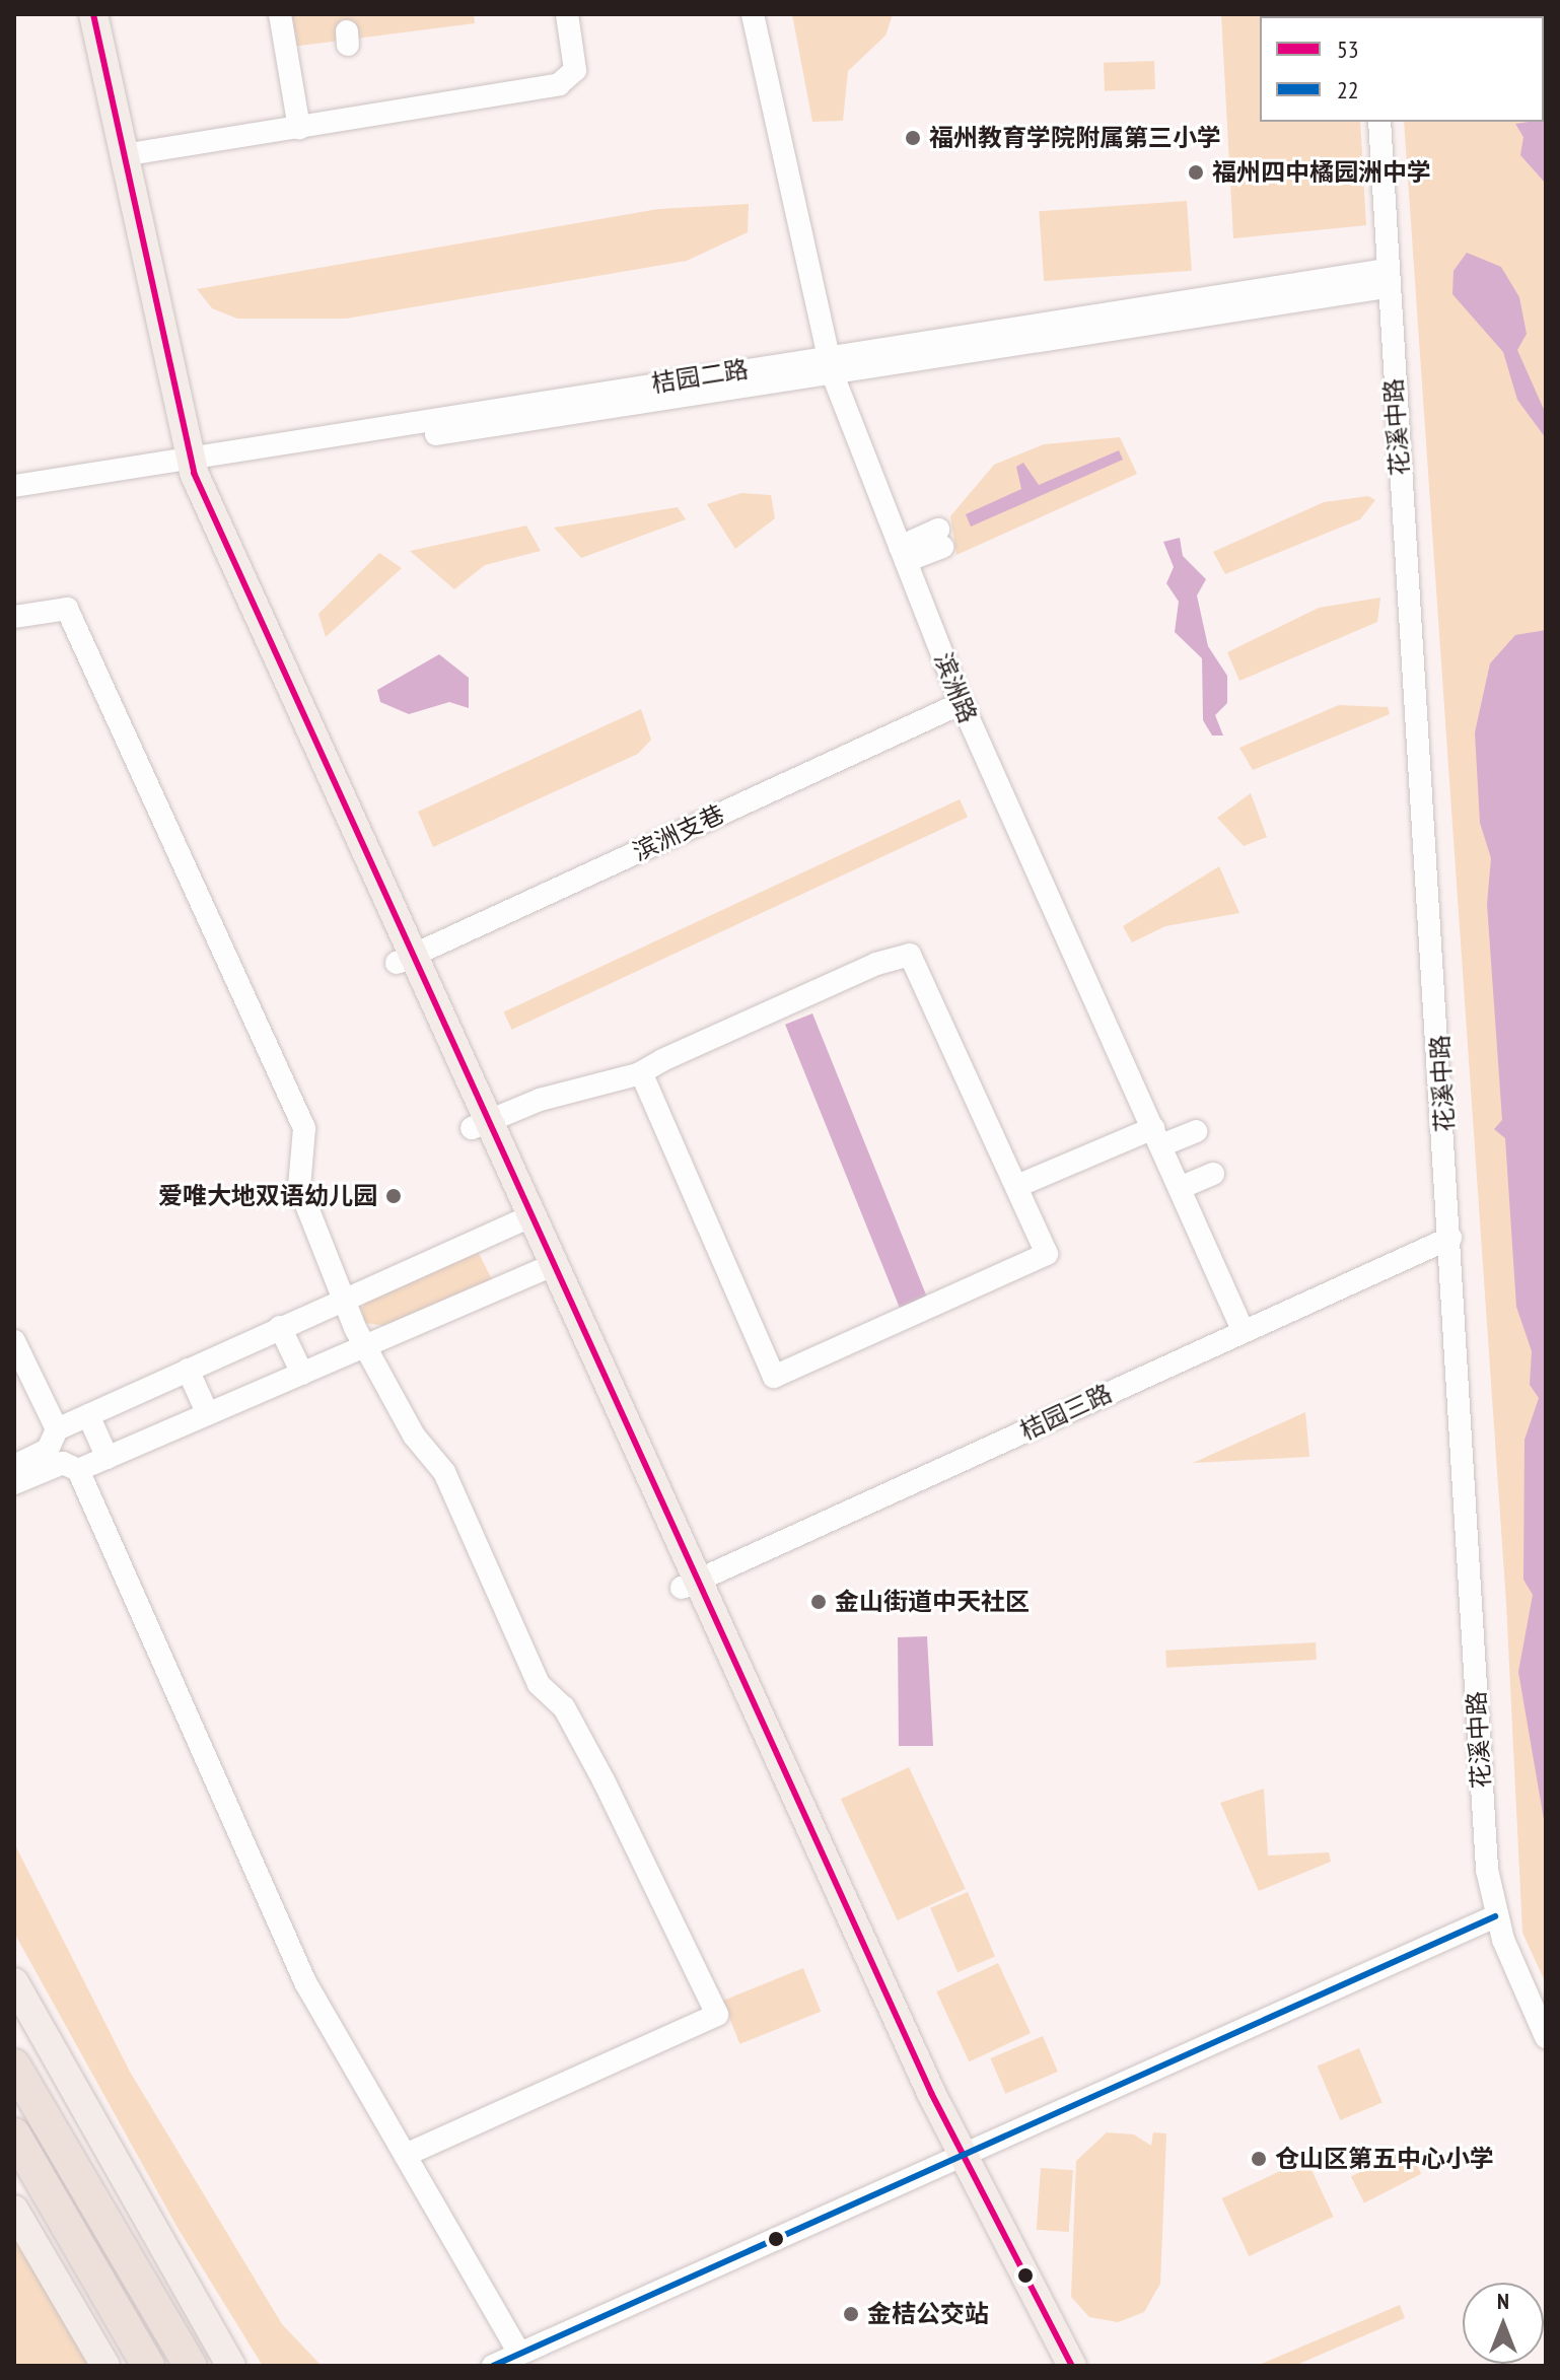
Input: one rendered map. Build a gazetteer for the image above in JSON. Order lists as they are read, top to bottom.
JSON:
{
  "streets": {
    "street": [
      "桔园二路",
      "花溪中路",
      "滨洲路",
      "滨洲支巷",
      "桔园三路"
    ]
  },
  "crossings": [
    ["桔园二路", "花溪中路"],
    ["桔园二路", "滨洲路"],
    ["花溪中路", "桔园三路"],
    ["滨洲路", "滨洲支巷"],
    ["滨洲路", "桔园三路"]
  ],
  "places": [
    "福州教育学院附属第三小学",
    "福州四中橘园洲中学",
    "爱唯大地双语幼儿园",
    "金山街道中天社区",
    "仓山区第五中心小学",
    "金桔公交站"
  ],
  "lines": ["transit line 53", "transit line 22"],
  "legend": ["53", "22"],
  "north": "top"
}
